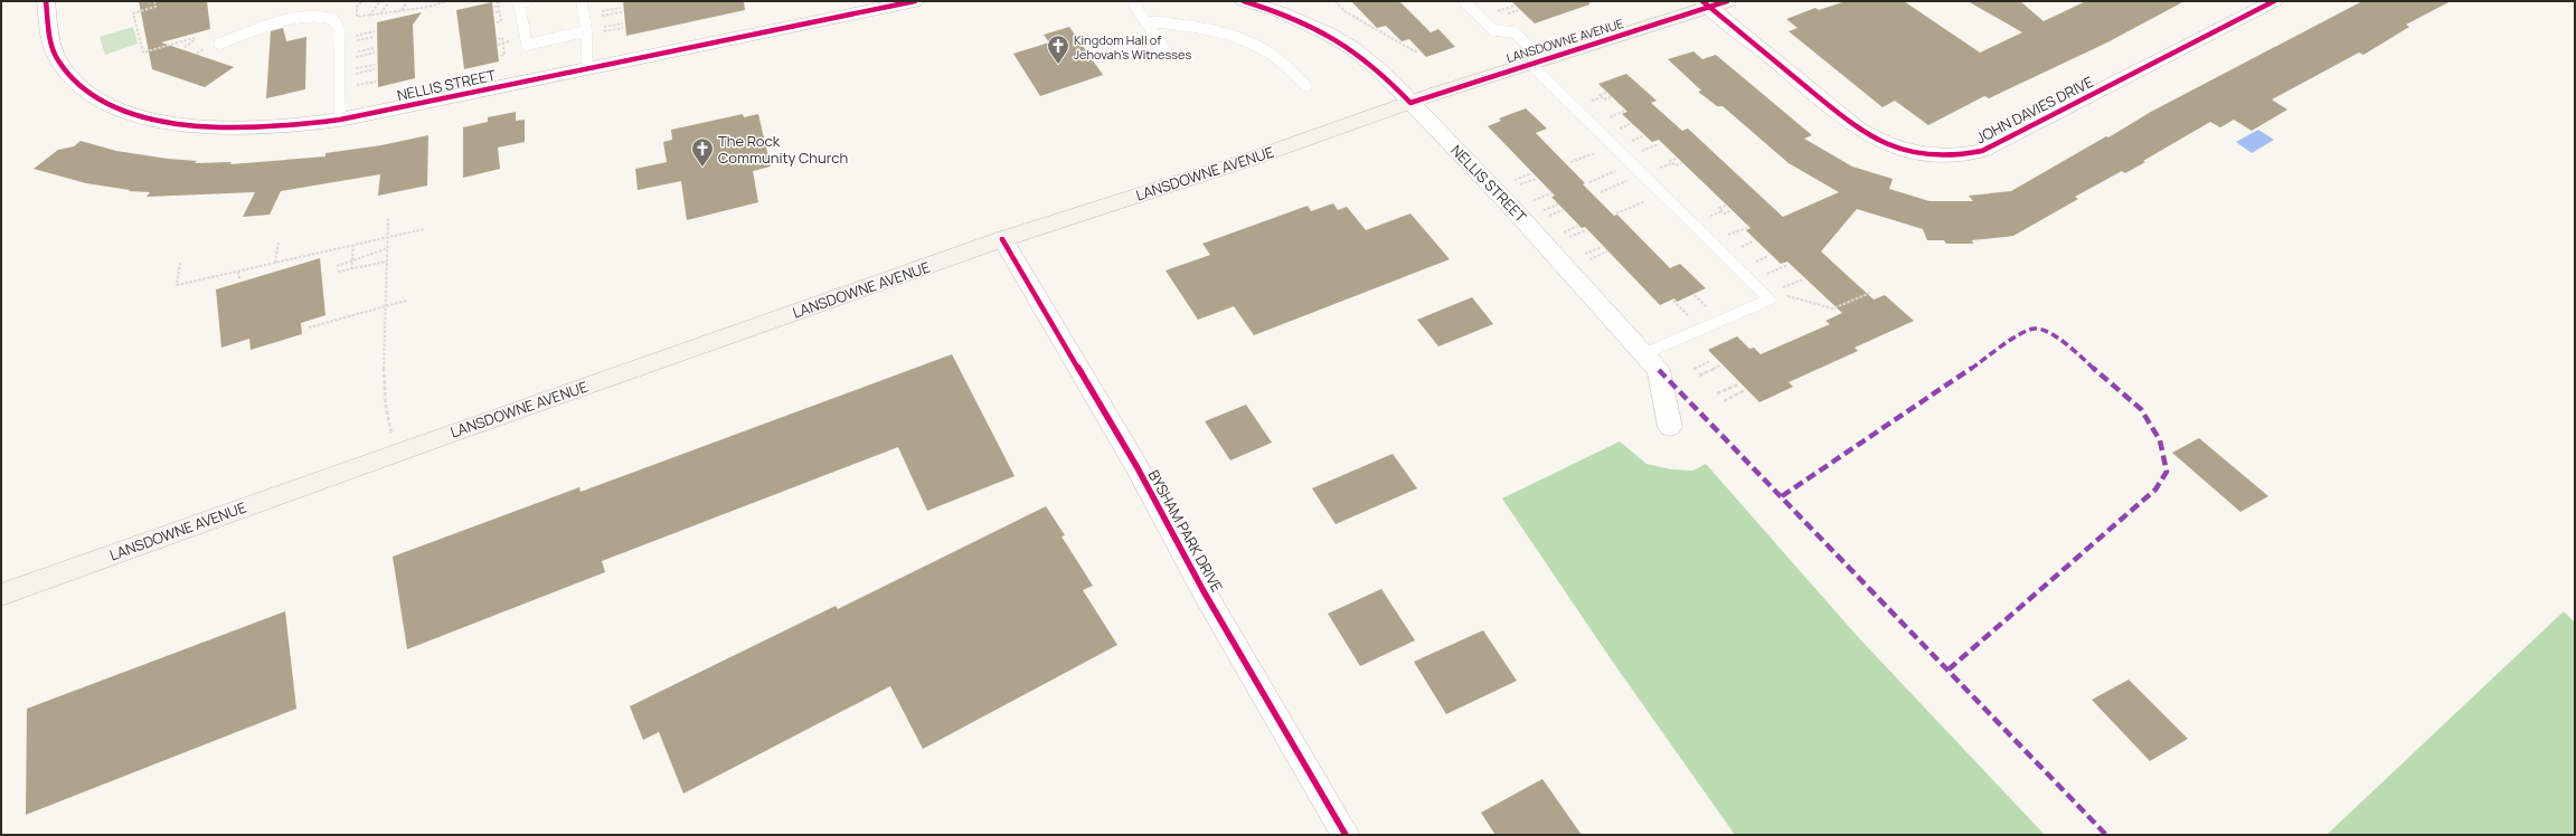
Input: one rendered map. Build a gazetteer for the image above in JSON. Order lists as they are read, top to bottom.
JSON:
{
  "streets": {
    "main road": ["LANSDOWNE AVENUE"],
    "street": ["NELLIS STREET", "JOHN DAVIES DRIVE", "BYSHAM PARK DRIVE"]
  },
  "crossings": [
    ["LANSDOWNE AVENUE", "NELLIS STREET"],
    ["LANSDOWNE AVENUE", "JOHN DAVIES DRIVE"],
    ["LANSDOWNE AVENUE", "BYSHAM PARK DRIVE"]
  ],
  "places": {
    "church": ["Kingdom Hall of Jehovah's Witnesses", "The Rock Community Church"]
  }
}
